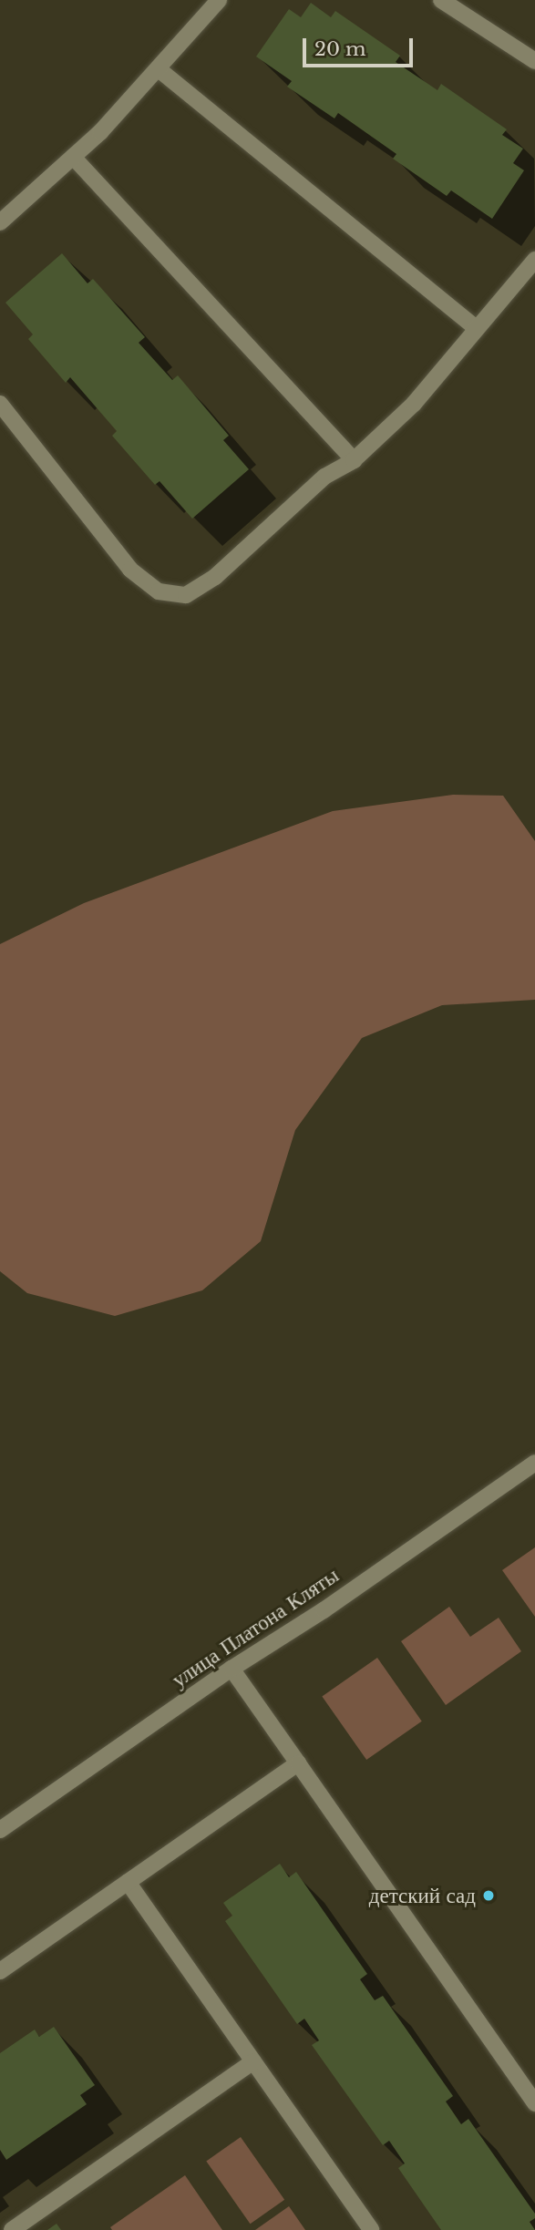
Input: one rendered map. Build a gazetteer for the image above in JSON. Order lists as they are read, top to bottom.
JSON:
{
  "streets": {
    "street": ["улица Платона Кляты"]
  },
  "places": ["детский сад"],
  "scale_bar": "20 m"
}
